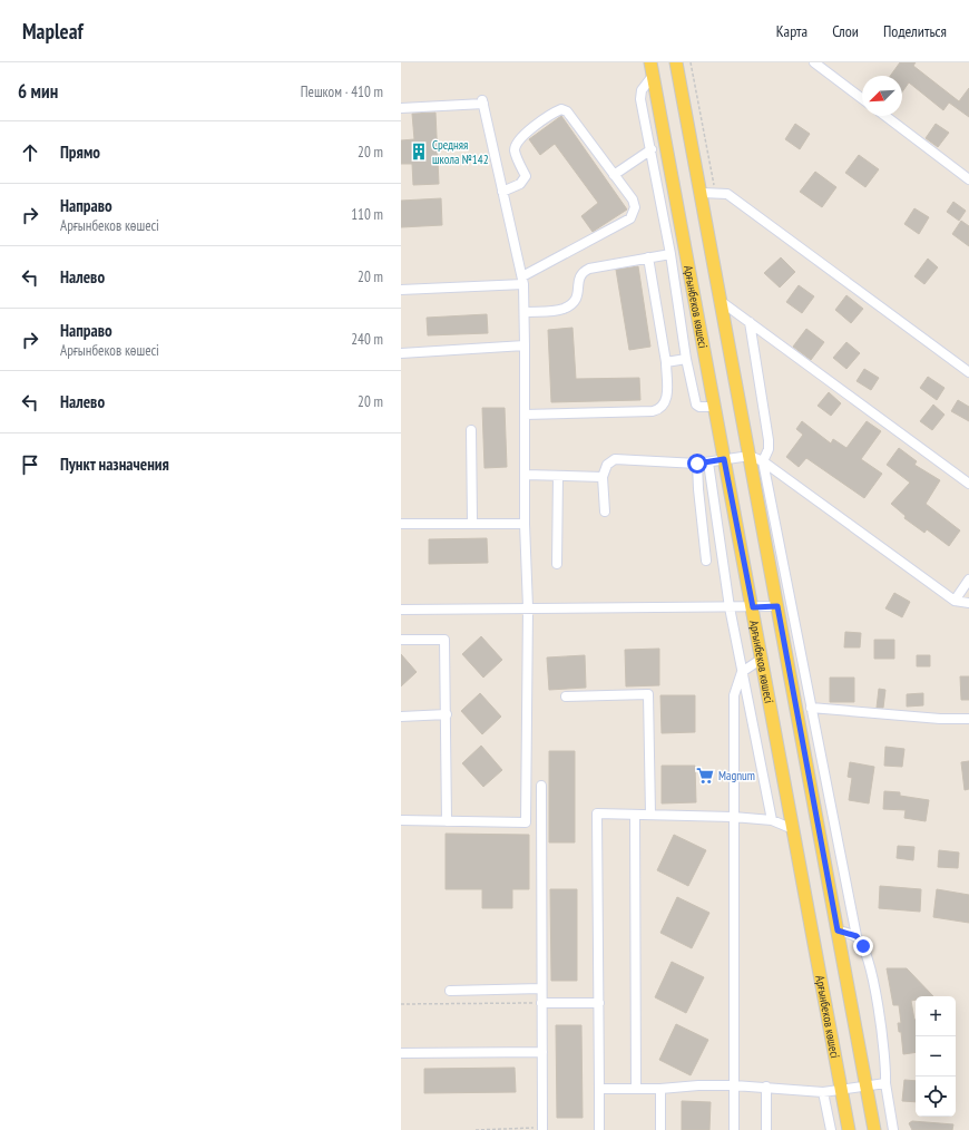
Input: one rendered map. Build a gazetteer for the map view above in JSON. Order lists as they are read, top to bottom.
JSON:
{
  "streets": {
    "main road": ["Арғынбеков көшесі"]
  },
  "places": {
    "building": ["Средняя школа №142"],
    "supermarket": ["Magnum"]
  },
  "north": "bottom left",
  "page": {
    "header": "Mapleaf",
    "nav": ["Карта", "Слои", "Поделиться"],
    "heading": ["6 мин", "Пешком · 410 m"],
    "list": [
      ["Прямо", "20 m"],
      ["Направо", "Арғынбеков көшесі", "110 m"],
      ["Налево", "20 m"],
      ["Направо", "Арғынбеков көшесі", "240 m"],
      ["Налево", "20 m"],
      "Пункт назначения"
    ],
    "map_buttons": ["+", "−"]
  }
}
